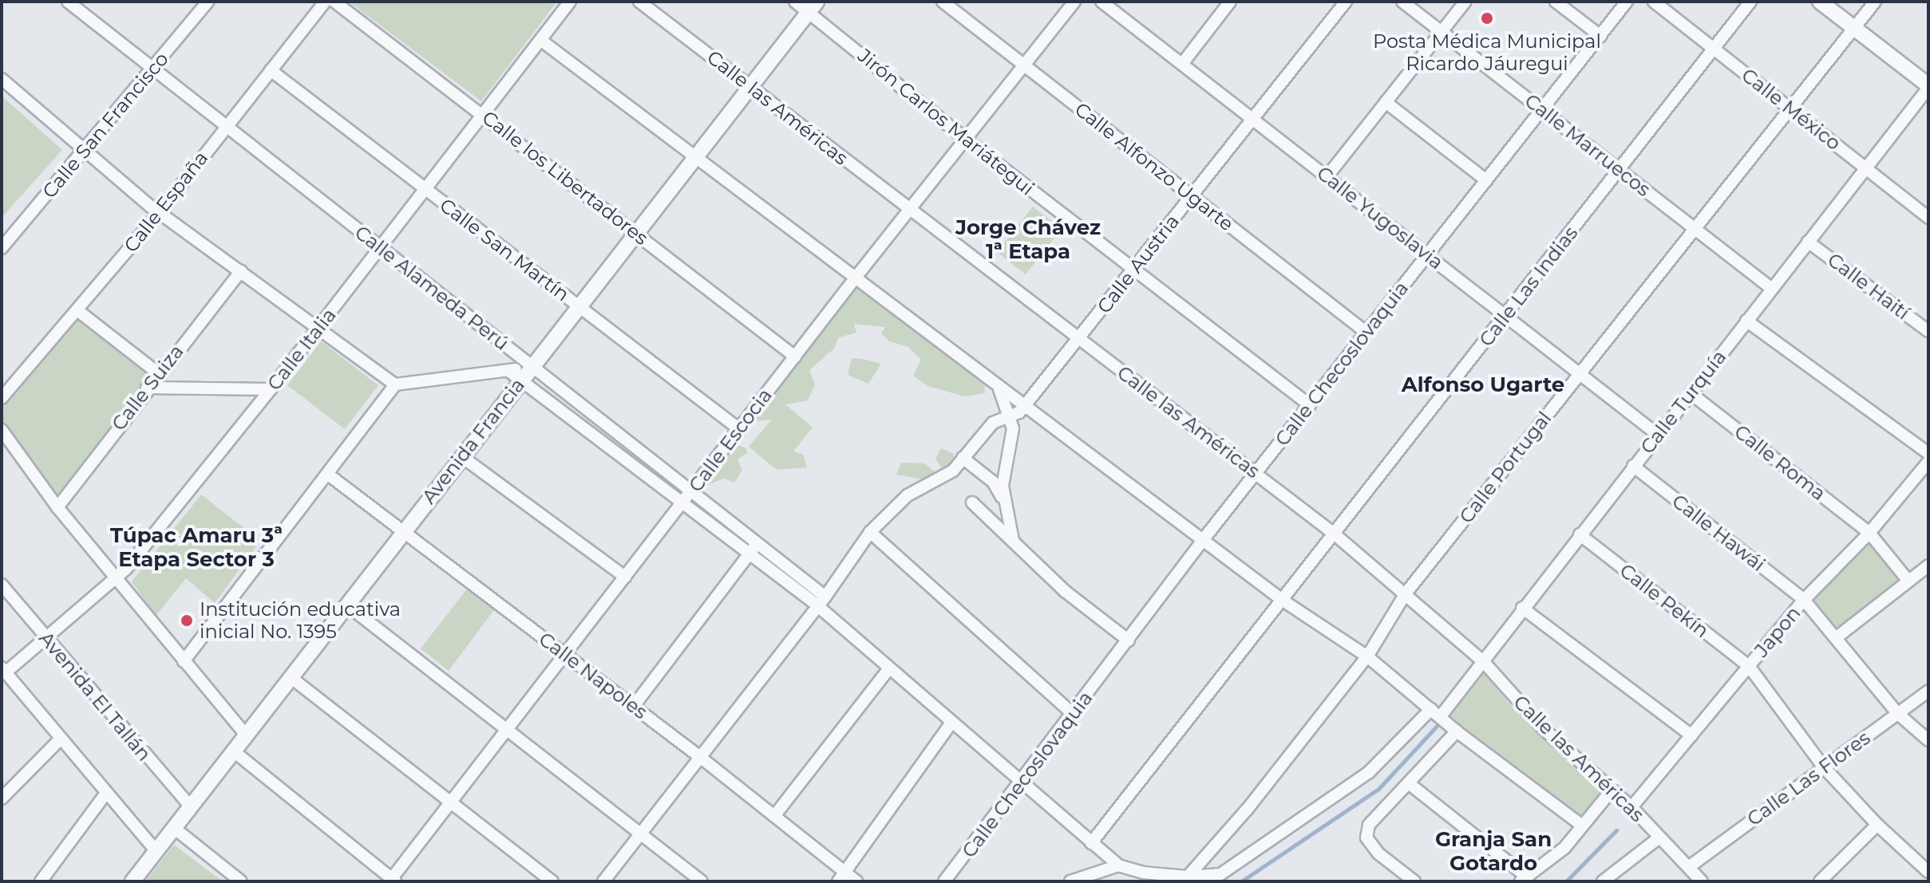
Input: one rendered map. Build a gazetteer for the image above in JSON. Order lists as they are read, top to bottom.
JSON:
{
  "streets": {
    "street": [
      "Calle las Américas",
      "Calle México",
      "Jirón Carlos Mariátegui",
      "Calle San Francisco",
      "Calle Marruecos",
      "Calle Alfonzo Ugarte",
      "Calle los Libertadores",
      "Calle España",
      "Calle Yugoslavia",
      "Calle San Martín",
      "Calle Austria",
      "Calle Las Indias",
      "Calle Haití",
      "Calle Alameda Perú",
      "Calle Italia",
      "Calle Checoslovaquia",
      "Calle Suiza",
      "Calle Turquía",
      "Calle Escocia",
      "Avenida Francia",
      "Calle Roma",
      "Calle Portugal",
      "Calle Hawái",
      "Calle Pekín",
      "Japon",
      "Calle Napoles",
      "Avenida El Tallán",
      "Calle Las Flores"
    ]
  },
  "crossings": [
    ["Calle las Américas", "Calle Austria"],
    ["Calle las Américas", "Calle Las Indias"],
    ["Calle las Américas", "Calle Checoslovaquia"],
    ["Calle las Américas", "Calle Turquía"],
    ["Calle las Américas", "Calle Escocia"],
    ["Calle las Américas", "Avenida Francia"],
    ["Calle las Américas", "Calle Portugal"],
    ["Calle las Américas", "Japon"],
    ["Calle las Américas", "Calle Las Flores"],
    ["Calle México", "Calle Las Indias"],
    ["Calle México", "Calle Turquía"],
    ["Calle México", "Calle Portugal"],
    ["Jirón Carlos Mariátegui", "Calle Austria"],
    ["Jirón Carlos Mariátegui", "Calle Checoslovaquia"],
    ["Jirón Carlos Mariátegui", "Calle Escocia"],
    ["Jirón Carlos Mariátegui", "Avenida Francia"],
    ["Calle San Francisco", "Calle Alameda Perú"],
    ["Calle Marruecos", "Calle Las Indias"],
    ["Calle Marruecos", "Calle Checoslovaquia"],
    ["Calle Marruecos", "Calle Turquía"],
    ["Calle Marruecos", "Calle Portugal"],
    ["Calle Alfonzo Ugarte", "Calle Austria"],
    ["Calle Alfonzo Ugarte", "Calle Checoslovaquia"],
    ["Calle Alfonzo Ugarte", "Calle Escocia"],
    ["Calle los Libertadores", "Calle Italia"],
    ["Calle los Libertadores", "Calle Escocia"],
    ["Calle los Libertadores", "Avenida Francia"],
    ["Calle España", "Calle San Martín"],
    ["Calle España", "Calle Alameda Perú"],
    ["Calle Yugoslavia", "Calle Austria"],
    ["Calle Yugoslavia", "Calle Las Indias"],
    ["Calle Yugoslavia", "Calle Checoslovaquia"],
    ["Calle Yugoslavia", "Calle Turquía"],
    ["Calle Yugoslavia", "Calle Portugal"],
    ["Calle San Martín", "Calle Italia"],
    ["Calle San Martín", "Calle Escocia"],
    ["Calle San Martín", "Avenida Francia"],
    ["Calle Austria", "Calle Alameda Perú"],
    ["Calle Austria", "Calle Napoles"],
    ["Calle Haití", "Calle Turquía"],
    ["Calle Alameda Perú", "Calle Italia"],
    ["Calle Alameda Perú", "Calle Escocia"],
    ["Calle Alameda Perú", "Avenida Francia"],
    ["Calle Italia", "Avenida El Tallán"],
    ["Calle Turquía", "Calle Roma"],
    ["Calle Turquía", "Calle Portugal"],
    ["Calle Turquía", "Calle Hawái"],
    ["Calle Turquía", "Calle Pekín"],
    ["Calle Escocia", "Calle Napoles"],
    ["Avenida Francia", "Calle Napoles"],
    ["Avenida Francia", "Avenida El Tallán"],
    ["Calle Roma", "Japon"],
    ["Calle Hawái", "Japon"],
    ["Calle Hawái", "Calle Las Flores"],
    ["Calle Pekín", "Japon"],
    ["Calle Pekín", "Calle Las Flores"]
  ],
  "districts": [
    "Jorge Chávez 1ª Etapa",
    "Alfonso Ugarte",
    "Túpac Amaru 3ª Etapa Sector 3",
    "Granja San Gotardo"
  ],
  "places": ["Posta Médica Municipal Ricardo Jáuregui", "Institución educativa inicial No. 1395"]
}
